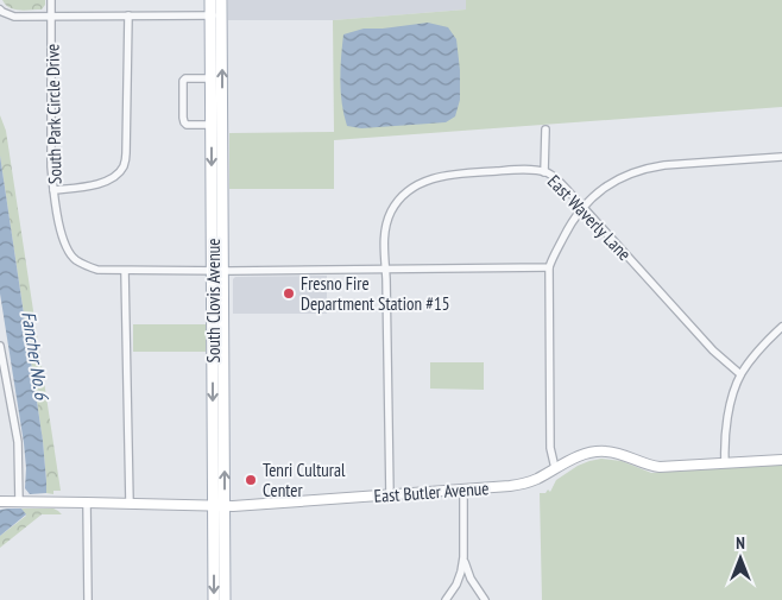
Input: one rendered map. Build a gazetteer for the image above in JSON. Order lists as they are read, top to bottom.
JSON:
{
  "streets": {
    "main road": ["South Clovis Avenue"],
    "street": ["South Park Circle Drive", "East Waverly Lane", "East Butler Avenue"]
  },
  "crossings": [
    ["East Waverly Lane", "East Butler Avenue"],
    ["South Clovis Avenue", "East Butler Avenue"]
  ],
  "water": ["Fancher No. 6"],
  "places": ["Fresno Fire Department Station #15", "Tenri Cultural Center"],
  "north": "top"
}
